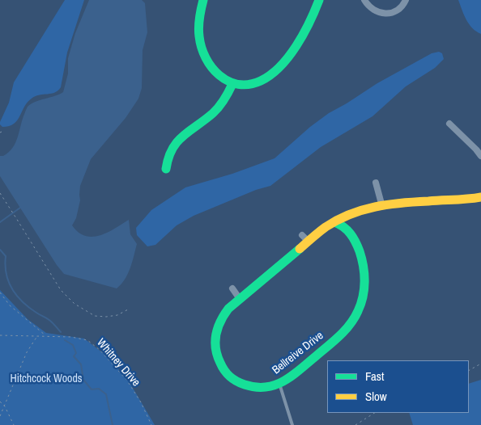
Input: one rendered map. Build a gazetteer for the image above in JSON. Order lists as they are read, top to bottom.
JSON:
{
  "streets": {
    "street": ["Bellreive Drive"],
    "path": ["Whitney Drive"]
  },
  "parks": ["Hitchcock Woods"],
  "legend": ["Fast", "Slow"]
}
